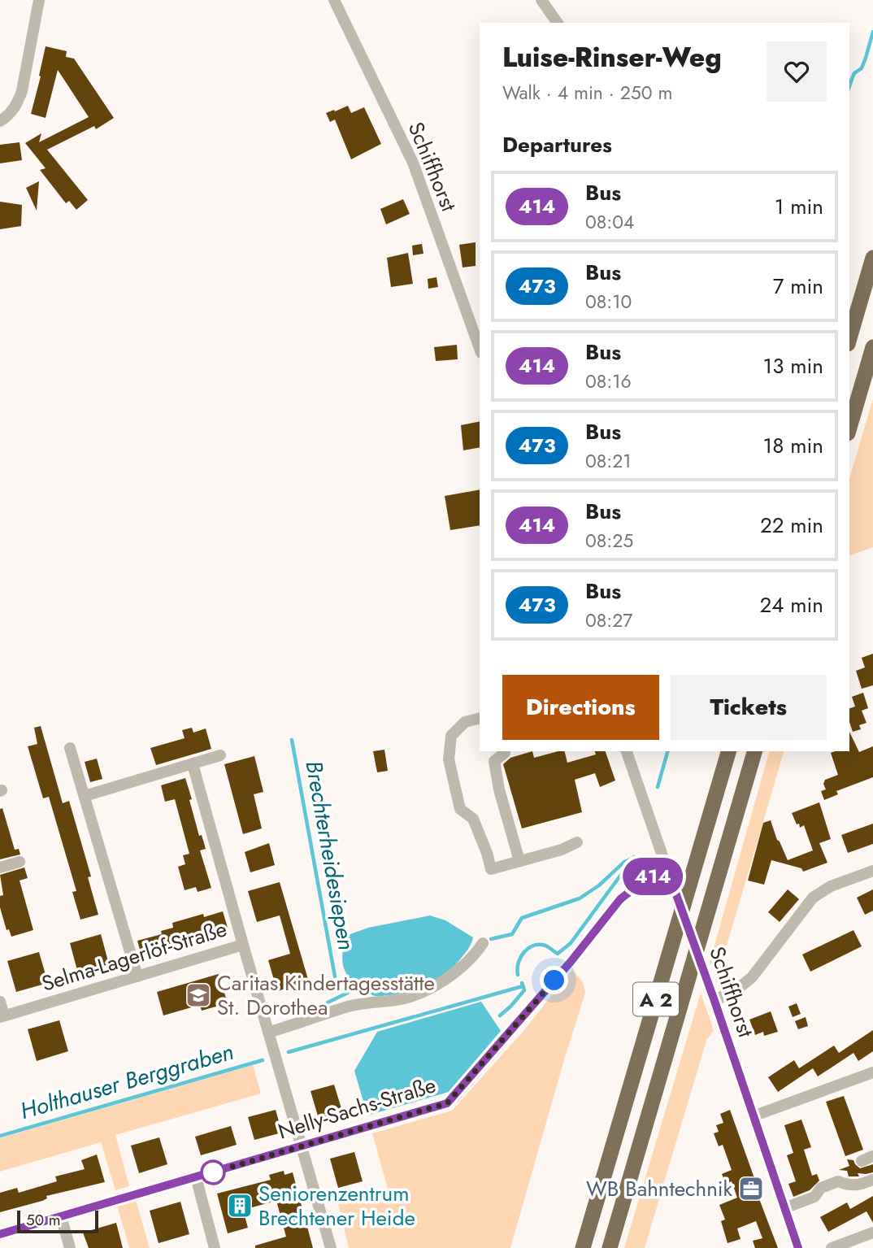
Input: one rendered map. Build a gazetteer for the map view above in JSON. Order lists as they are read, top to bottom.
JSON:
{
  "streets": {
    "highway": ["A 2"],
    "street": ["Schiffhorst", "Selma-Lagerlöf-Straße", "Nelly-Sachs-Straße"]
  },
  "crossings": [
    ["Schiffhorst", "Nelly-Sachs-Straße"],
    ["Selma-Lagerlöf-Straße", "Nelly-Sachs-Straße"]
  ],
  "water": ["Brechterheidesiepen", "Holthauser Berggraben"],
  "places": {
    "school or university": ["Caritas Kindertagesstätte St. Dorothea"],
    "office": ["WB Bahntechnik"],
    "building": ["Seniorenzentrum Brechtener Heide"]
  },
  "lines": ["bus line 414"],
  "scale_bar": "50 m",
  "page": {
    "on_map": "414",
    "heading": [
      ["Luise-Rinser-Weg", "Walk · 4 min · 250 m"],
      "Departures"
    ],
    "list": [
      {
        "mark": "414",
        "name": "Bus",
        "note": "08:04",
        "value": "1 min"
      },
      {
        "mark": "473",
        "name": "Bus",
        "note": "08:10",
        "value": "7 min"
      },
      {
        "mark": "414",
        "name": "Bus",
        "note": "08:16",
        "value": "13 min"
      },
      {
        "mark": "473",
        "name": "Bus",
        "note": "08:21",
        "value": "18 min"
      },
      {
        "mark": "414",
        "name": "Bus",
        "note": "08:25",
        "value": "22 min"
      },
      {
        "mark": "473",
        "name": "Bus",
        "note": "08:27",
        "value": "24 min"
      }
    ],
    "buttons": ["Directions", "Tickets"],
    "scale": "50 m"
  }
}
